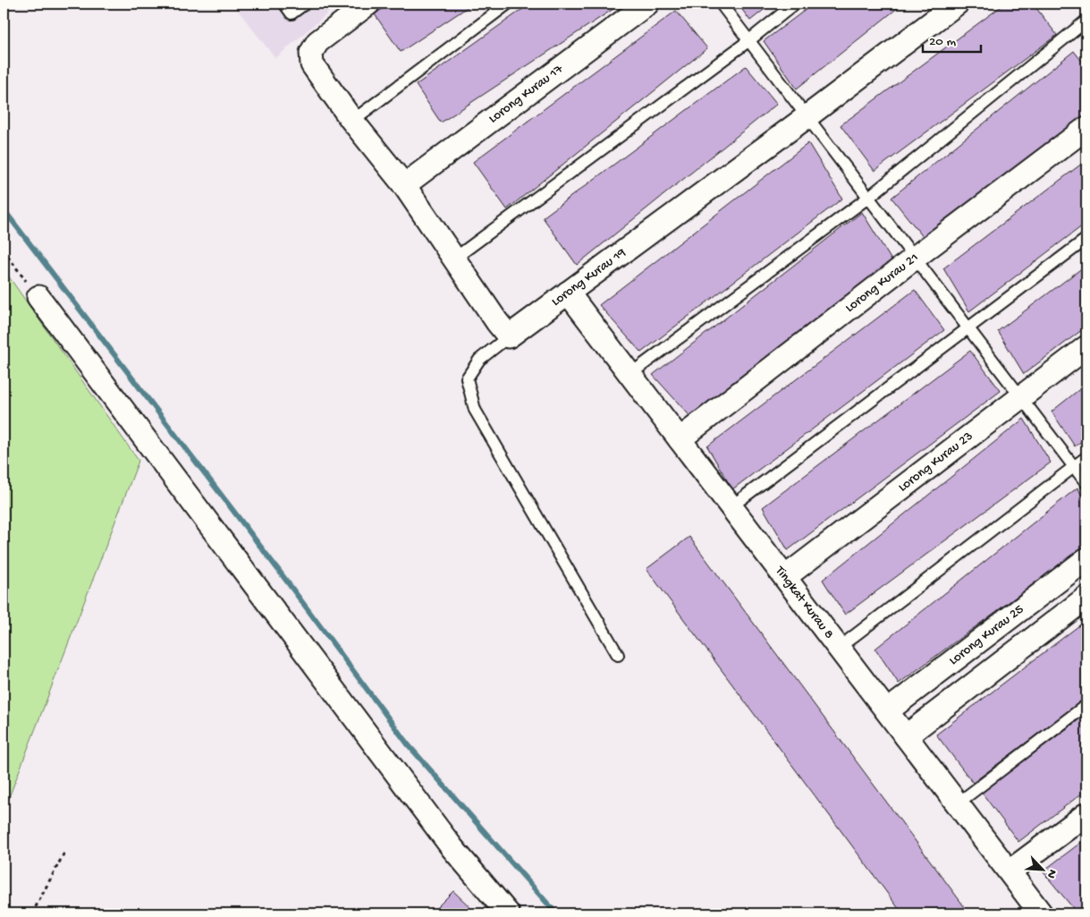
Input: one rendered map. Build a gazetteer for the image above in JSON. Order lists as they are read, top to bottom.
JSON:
{
  "streets": {
    "street": [
      "Lorong Kurau 17",
      "Lorong Kurau 19",
      "Lorong Kurau 21",
      "Lorong Kurau 23",
      "Tingkat Kurau 8",
      "Lorong Kurau 25"
    ]
  },
  "crossings": [
    ["Lorong Kurau 19", "Tingkat Kurau 8"],
    ["Lorong Kurau 21", "Tingkat Kurau 8"],
    ["Lorong Kurau 23", "Tingkat Kurau 8"],
    ["Tingkat Kurau 8", "Lorong Kurau 25"]
  ],
  "scale_bar": "20 m",
  "north": "bottom right"
}
